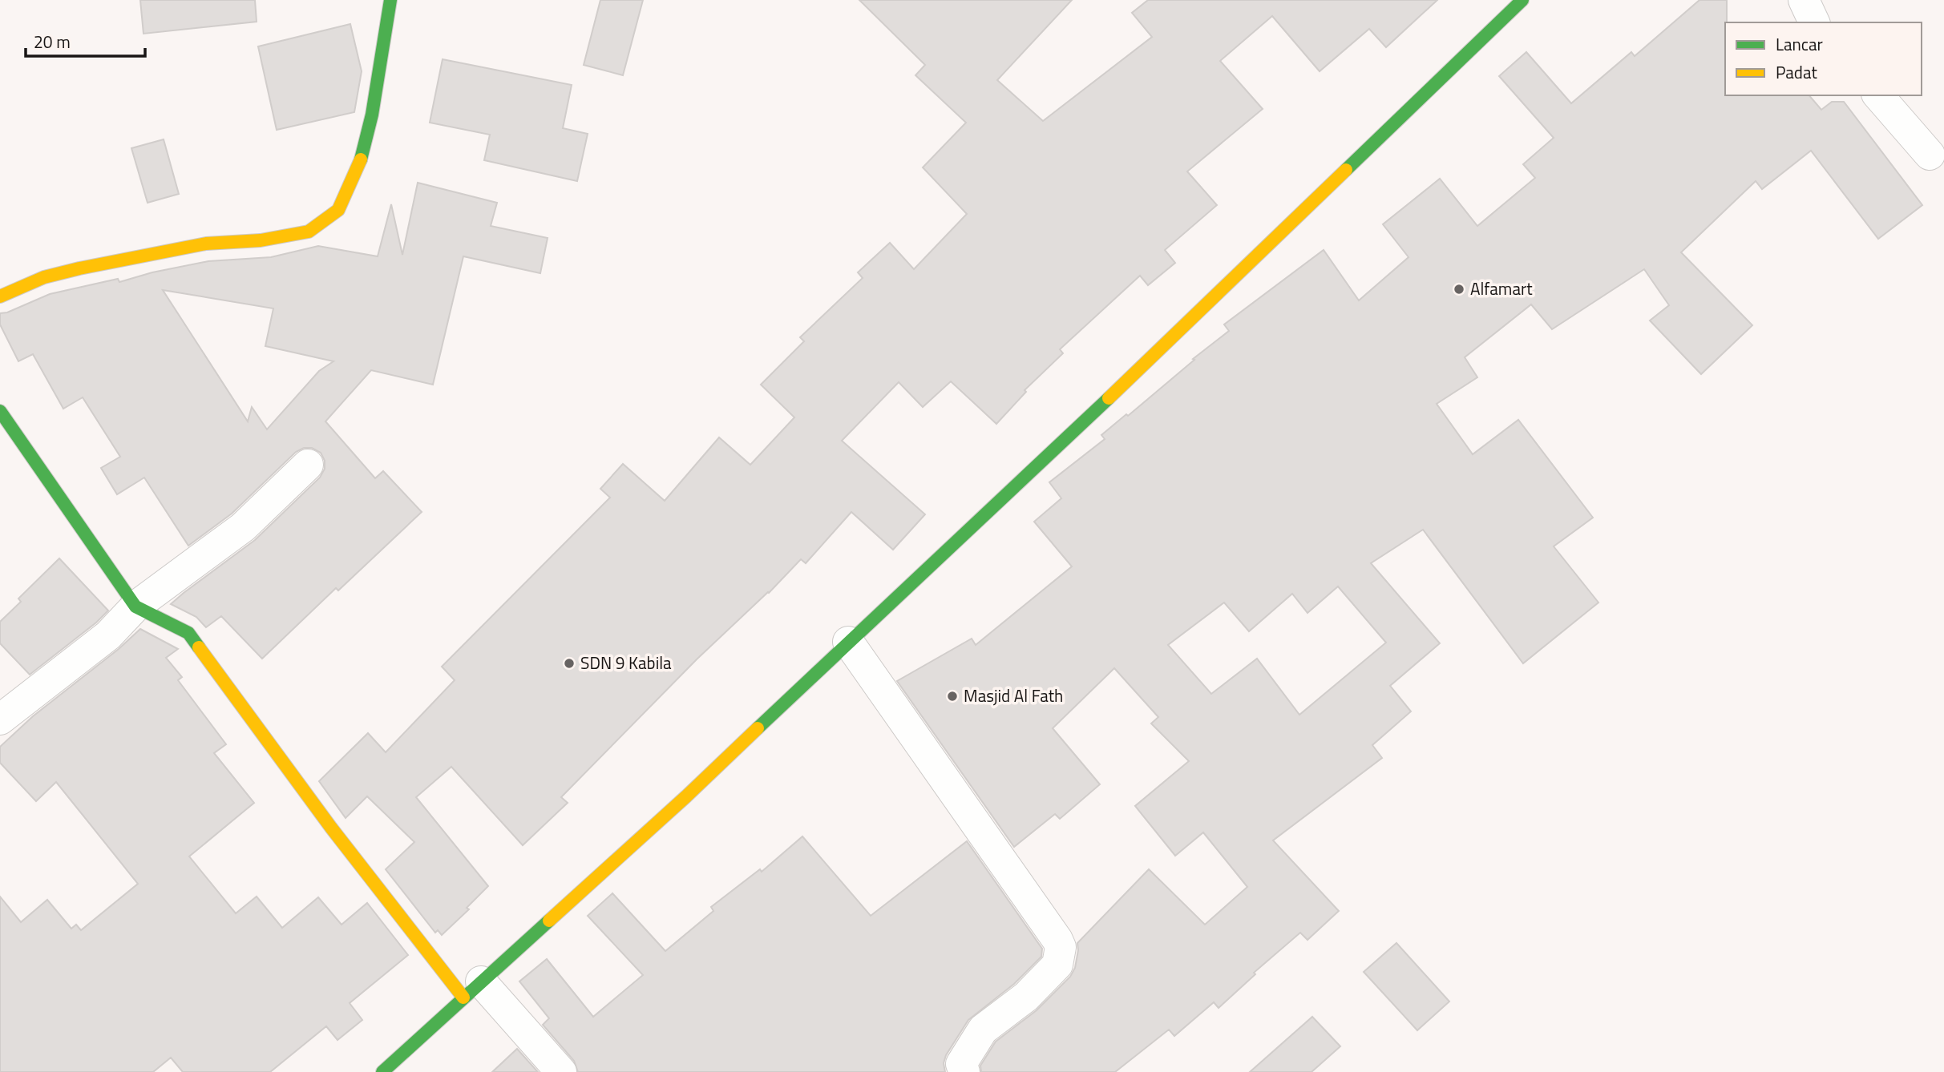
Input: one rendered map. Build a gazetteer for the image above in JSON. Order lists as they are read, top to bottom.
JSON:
{
  "places": ["Alfamart", "SDN 9 Kabila", "Masjid Al Fath"],
  "legend": ["Lancar", "Padat"],
  "scale_bar": "20 m"
}
